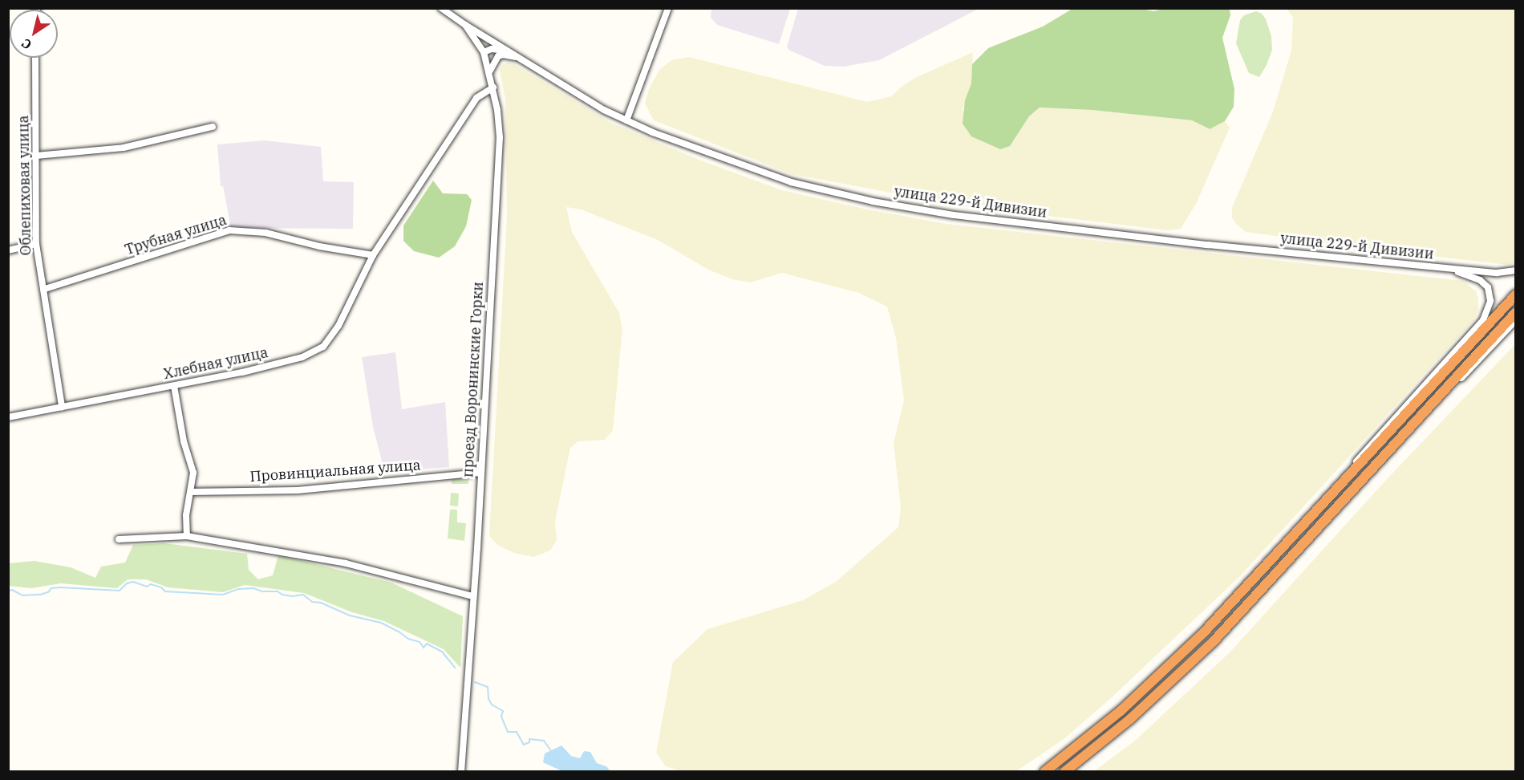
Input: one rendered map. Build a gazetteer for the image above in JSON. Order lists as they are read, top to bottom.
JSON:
{
  "streets": {
    "street": [
      "Облепиховая улица",
      "улица 229-й Дивизии",
      "Трубная улица",
      "Хлебная улица",
      "проезд Воронинские Горки",
      "Провинциальная улица"
    ]
  },
  "crossings": [
    ["Облепиховая улица", "Трубная улица"],
    ["Облепиховая улица", "Хлебная улица"],
    ["Трубная улица", "Хлебная улица"],
    ["Хлебная улица", "проезд Воронинские Горки"],
    ["проезд Воронинские Горки", "Провинциальная улица"]
  ],
  "north": "bottom left"
}
